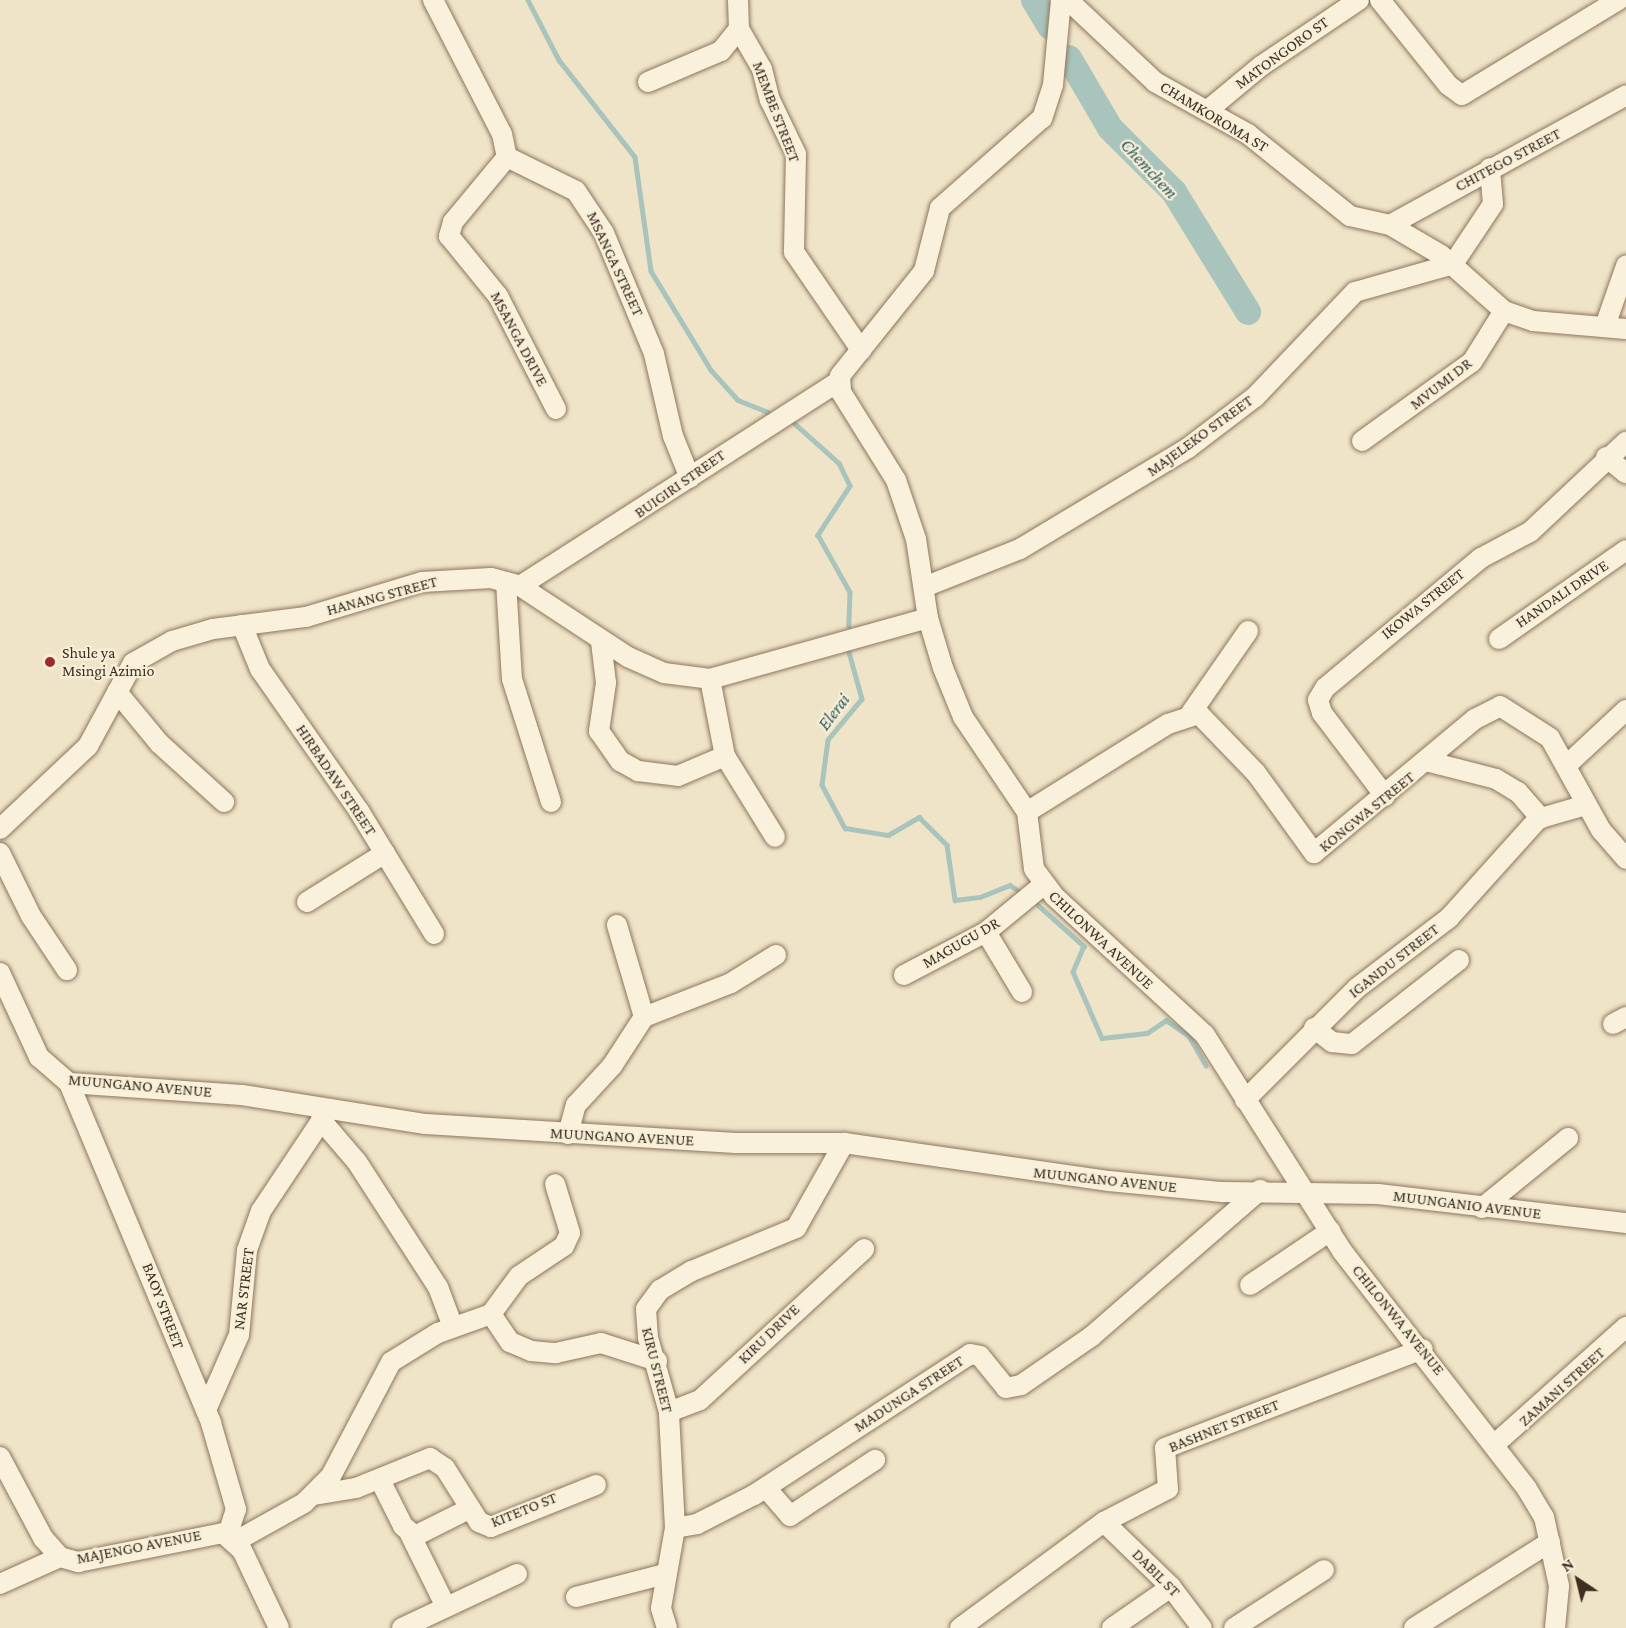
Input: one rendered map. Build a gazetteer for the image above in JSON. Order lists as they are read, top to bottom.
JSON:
{
  "streets": {
    "street": [
      "MATONGORO ST",
      "MEMBE STREET",
      "CHAMKOROMA ST",
      "CHITEGO STREET",
      "MSANGA STREET",
      "MSANGA DRIVE",
      "MVUMI DR",
      "MAJELEKO STREET",
      "BUIGIRI STREET",
      "HANDALI DRIVE",
      "HANANG STREET",
      "IKOWA STREET",
      "HIRBADAW STREET",
      "KONGWA STREET",
      "CHILONWA AVENUE",
      "MAGUGU DR",
      "IGANDU STREET",
      "MUUNGANO AVENUE",
      "MUUNGANIO AVENUE",
      "NAR STREET",
      "BAOY STREET",
      "KIRU DRIVE",
      "KIRU STREET",
      "ZAMANI STREET",
      "MADUNGA STREET",
      "BASHNET STREET",
      "KITETO ST",
      "MAJENGO AVENUE",
      "DABIL ST"
    ]
  },
  "crossings": [
    ["MATONGORO ST", "CHAMKOROMA ST"],
    ["CHAMKOROMA ST", "CHITEGO STREET"],
    ["CHAMKOROMA ST", "MVUMI DR"],
    ["CHAMKOROMA ST", "MAJELEKO STREET"],
    ["MSANGA STREET", "MSANGA DRIVE"],
    ["MSANGA STREET", "BUIGIRI STREET"],
    ["MAJELEKO STREET", "CHILONWA AVENUE"],
    ["BUIGIRI STREET", "HANANG STREET"],
    ["BUIGIRI STREET", "CHILONWA AVENUE"],
    ["HANANG STREET", "HIRBADAW STREET"],
    ["HANANG STREET", "CHILONWA AVENUE"],
    ["IKOWA STREET", "KONGWA STREET"],
    ["CHILONWA AVENUE", "MAGUGU DR"],
    ["CHILONWA AVENUE", "IGANDU STREET"],
    ["CHILONWA AVENUE", "MUUNGANO AVENUE"],
    ["CHILONWA AVENUE", "MUUNGANIO AVENUE"],
    ["CHILONWA AVENUE", "ZAMANI STREET"],
    ["CHILONWA AVENUE", "BASHNET STREET"],
    ["MUUNGANO AVENUE", "MUUNGANIO AVENUE"],
    ["MUUNGANO AVENUE", "NAR STREET"],
    ["MUUNGANO AVENUE", "BAOY STREET"],
    ["MUUNGANO AVENUE", "KIRU STREET"],
    ["MUUNGANO AVENUE", "MADUNGA STREET"],
    ["NAR STREET", "BAOY STREET"],
    ["BAOY STREET", "MAJENGO AVENUE"],
    ["KIRU DRIVE", "KIRU STREET"],
    ["KIRU STREET", "MADUNGA STREET"],
    ["BASHNET STREET", "DABIL ST"]
  ],
  "water": ["Chemchem", "Elerai"],
  "places": ["Shule ya Msingi Azimio"],
  "north": "top left"
}
